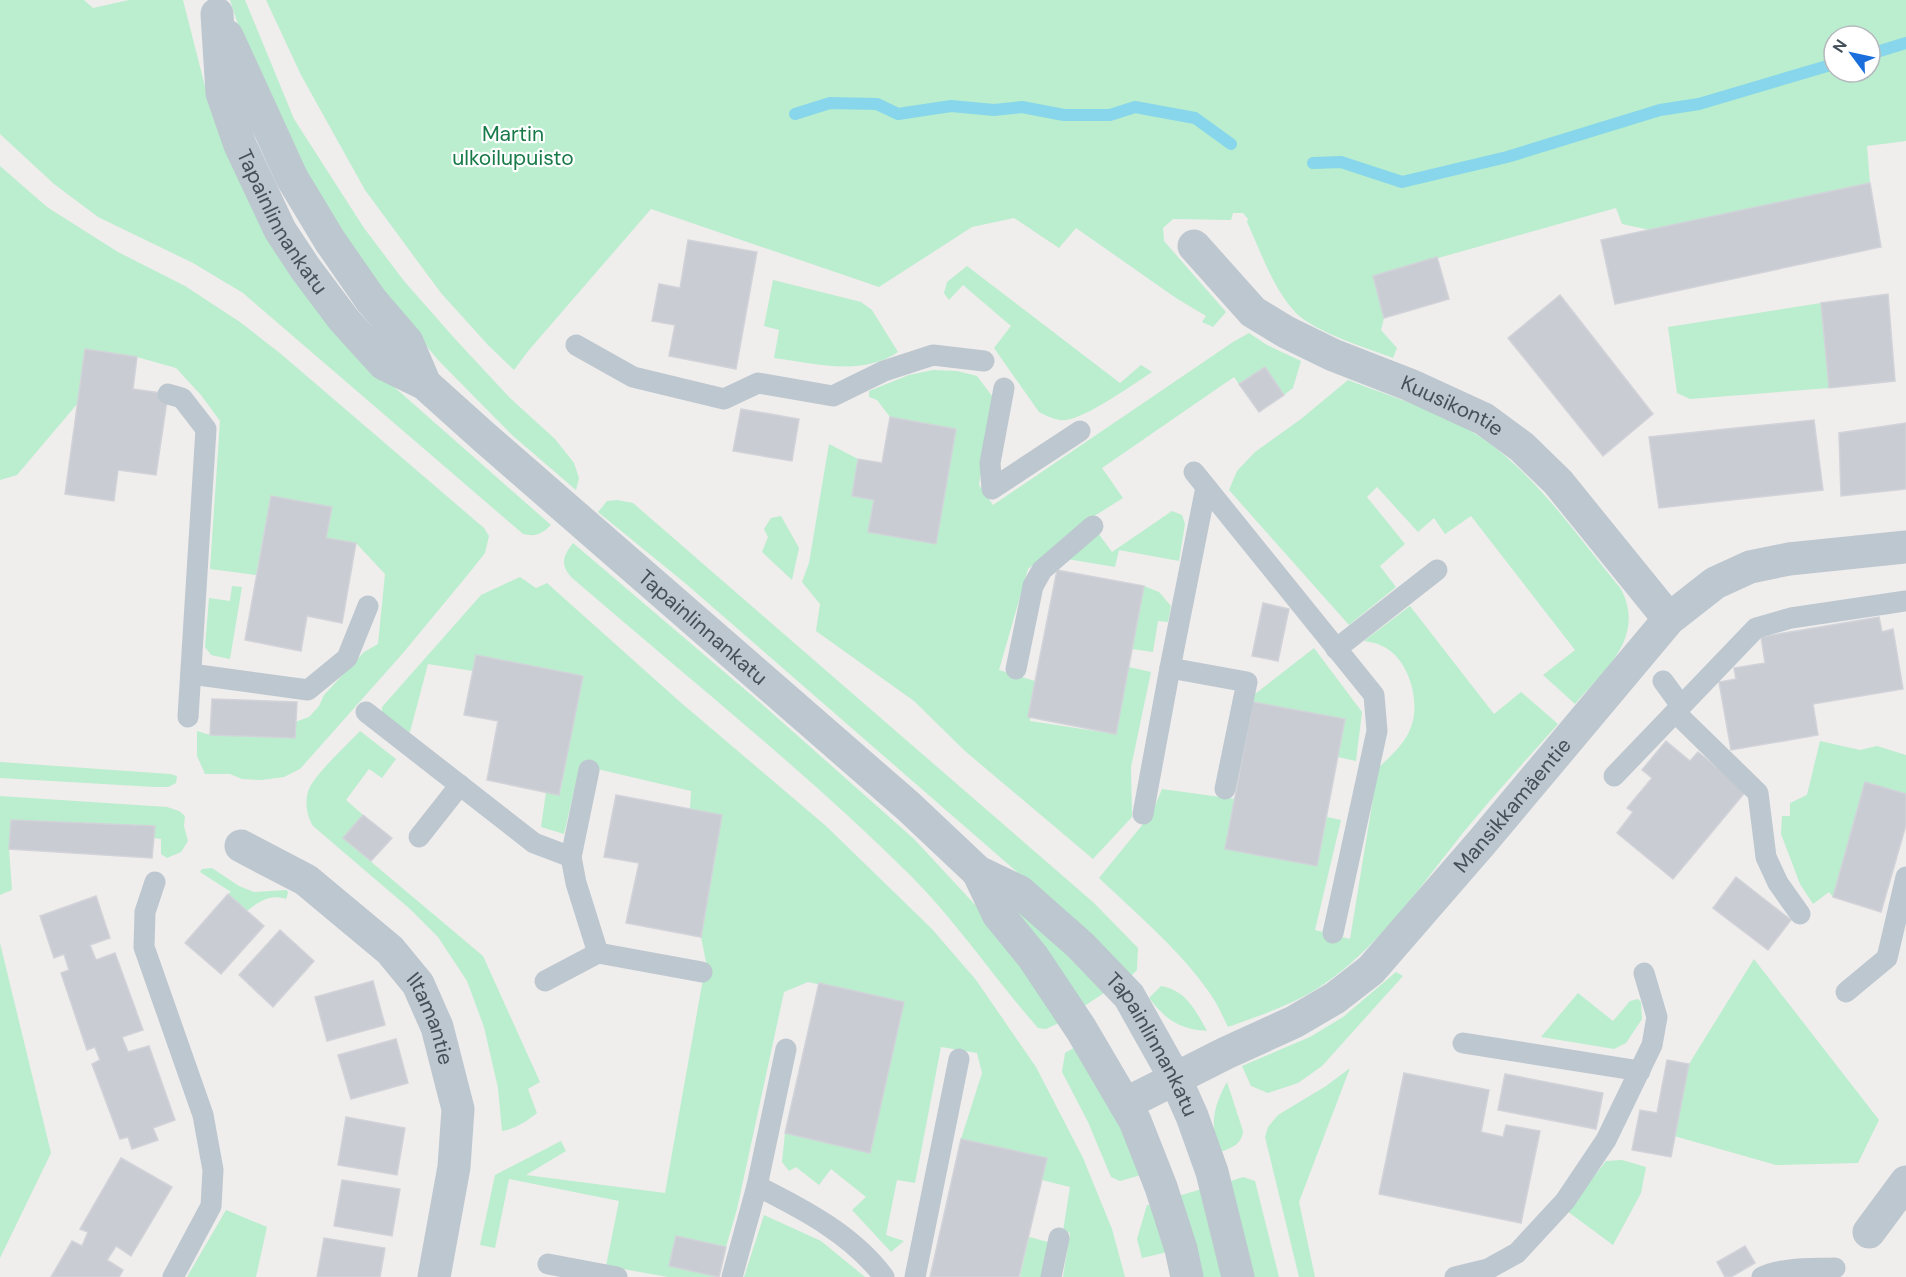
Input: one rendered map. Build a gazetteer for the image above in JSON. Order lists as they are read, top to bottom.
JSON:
{
  "streets": {
    "street": [
      "Tapainlinnankatu",
      "Kuusikontie",
      "Mansikkamäentie",
      "Iltamantie"
    ]
  },
  "crossings": [
    ["Tapainlinnankatu", "Mansikkamäentie"],
    ["Kuusikontie", "Mansikkamäentie"]
  ],
  "parks": ["Martin ulkoilupuisto"],
  "north": "top left"
}
